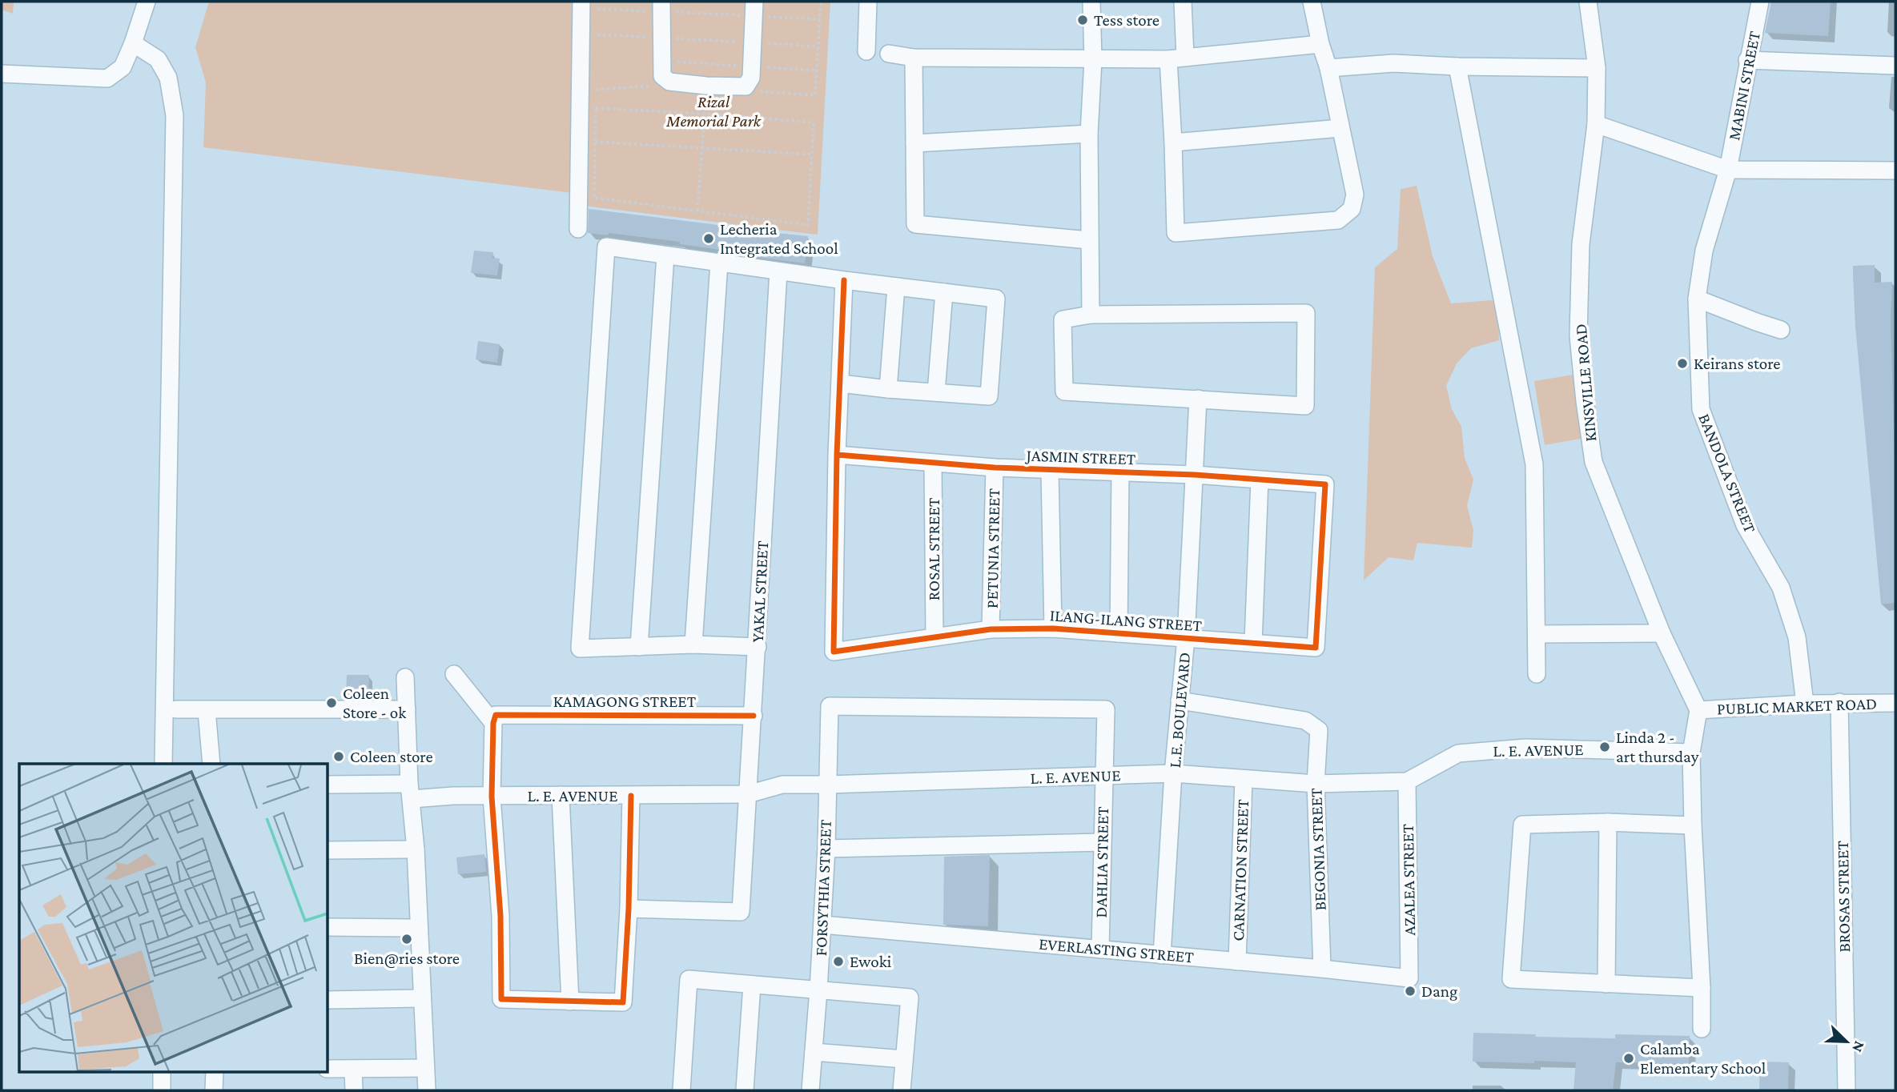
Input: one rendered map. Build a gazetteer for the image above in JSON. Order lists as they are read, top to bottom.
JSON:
{
  "streets": {
    "street": [
      "MABINI STREET",
      "KINSVILLE ROAD",
      "JASMIN STREET",
      "BANDOLA STREET",
      "PETUNIA STREET",
      "ROSAL STREET",
      "YAKAL STREET",
      "ILANG-ILANG STREET",
      "KAMAGONG STREET",
      "PUBLIC MARKET ROAD",
      "L.E. BOULEVARD",
      "L. E. AVENUE",
      "BEGONIA STREET",
      "DAHLIA STREET",
      "CARNATION STREET",
      "AZALEA STREET",
      "FORSYTHIA STREET",
      "BROSAS STREET",
      "EVERLASTING STREET"
    ]
  },
  "crossings": [
    ["MABINI STREET", "BANDOLA STREET"],
    ["KINSVILLE ROAD", "PUBLIC MARKET ROAD"],
    ["JASMIN STREET", "PETUNIA STREET"],
    ["JASMIN STREET", "ROSAL STREET"],
    ["JASMIN STREET", "ILANG-ILANG STREET"],
    ["JASMIN STREET", "L.E. BOULEVARD"],
    ["BANDOLA STREET", "PUBLIC MARKET ROAD"],
    ["PETUNIA STREET", "ILANG-ILANG STREET"],
    ["ROSAL STREET", "ILANG-ILANG STREET"],
    ["YAKAL STREET", "KAMAGONG STREET"],
    ["YAKAL STREET", "L. E. AVENUE"],
    ["ILANG-ILANG STREET", "L.E. BOULEVARD"],
    ["PUBLIC MARKET ROAD", "BROSAS STREET"],
    ["L.E. BOULEVARD", "L. E. AVENUE"],
    ["L.E. BOULEVARD", "BEGONIA STREET"],
    ["L.E. BOULEVARD", "EVERLASTING STREET"],
    ["L. E. AVENUE", "BEGONIA STREET"],
    ["L. E. AVENUE", "DAHLIA STREET"],
    ["L. E. AVENUE", "CARNATION STREET"],
    ["L. E. AVENUE", "AZALEA STREET"],
    ["L. E. AVENUE", "FORSYTHIA STREET"],
    ["BEGONIA STREET", "EVERLASTING STREET"],
    ["DAHLIA STREET", "FORSYTHIA STREET"],
    ["DAHLIA STREET", "EVERLASTING STREET"],
    ["CARNATION STREET", "EVERLASTING STREET"],
    ["AZALEA STREET", "EVERLASTING STREET"],
    ["FORSYTHIA STREET", "EVERLASTING STREET"]
  ],
  "parks": ["Rizal Memorial Park"],
  "places": [
    "Tess store",
    "Lecheria Integrated School",
    "Keirans store",
    "Coleen Store - ok",
    "Linda 2 - art thursday",
    "Coleen store",
    "Bien@ries store",
    "Ewoki",
    "Dang",
    "Calamba Elementary School"
  ],
  "north": "bottom right"
}
